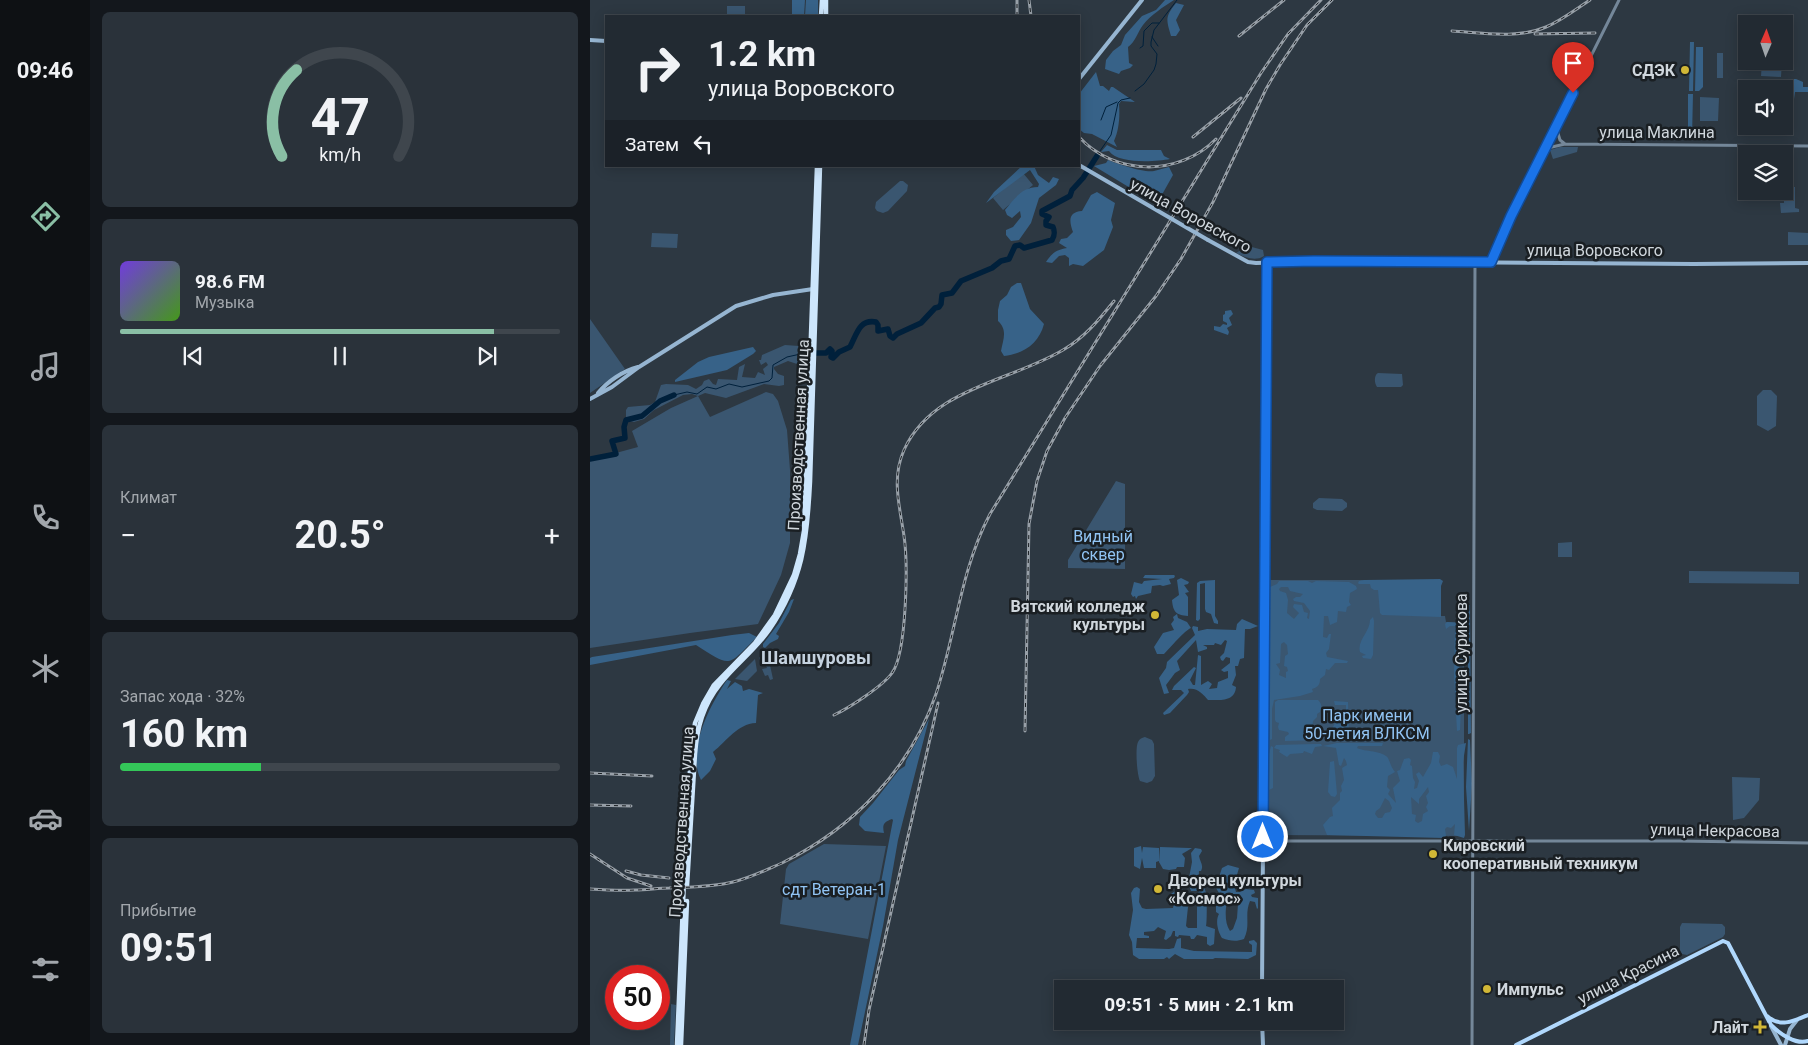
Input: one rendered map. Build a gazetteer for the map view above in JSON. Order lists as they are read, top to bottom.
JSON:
{
  "streets": {
    "highway": ["Производственная улица"],
    "main road": ["улица Воровского", "улица Красина"],
    "street": ["улица Маклина", "улица Сурикова", "улица Некрасова"]
  },
  "crossings": [
    ["улица Воровского", "улица Сурикова"],
    ["улица Сурикова", "улица Некрасова"]
  ],
  "districts": ["Шамшуровы"],
  "parks": ["Видный сквер", "Парк имени 50-летия ВЛКСМ", "сдт Ветеран-1"],
  "places": {
    "other": [
      "СДЭК",
      "Вятский колледж культуры",
      "Кировский кооперативный техникум",
      "Дворец культуры «Космос»",
      "Импульс"
    ],
    "health": ["Лайт"]
  },
  "north": "top",
  "page": {
    "tabs": "09:46",
    "turn": ["1.2 km", "улица Воровского"],
    "then": "Затем",
    "song": ["98.6 FM", "Музыка"],
    "tile": [
      "Климат",
      ["Запас хода · 32%", "160 km"],
      ["Прибытие", "09:51"]
    ],
    "heat": ["−", "20.5°", "+"],
    "limit": "50",
    "trip": "09:51 · 5 мин · 2.1 km",
    "gauge": ["47", "km/h"]
  }
}
